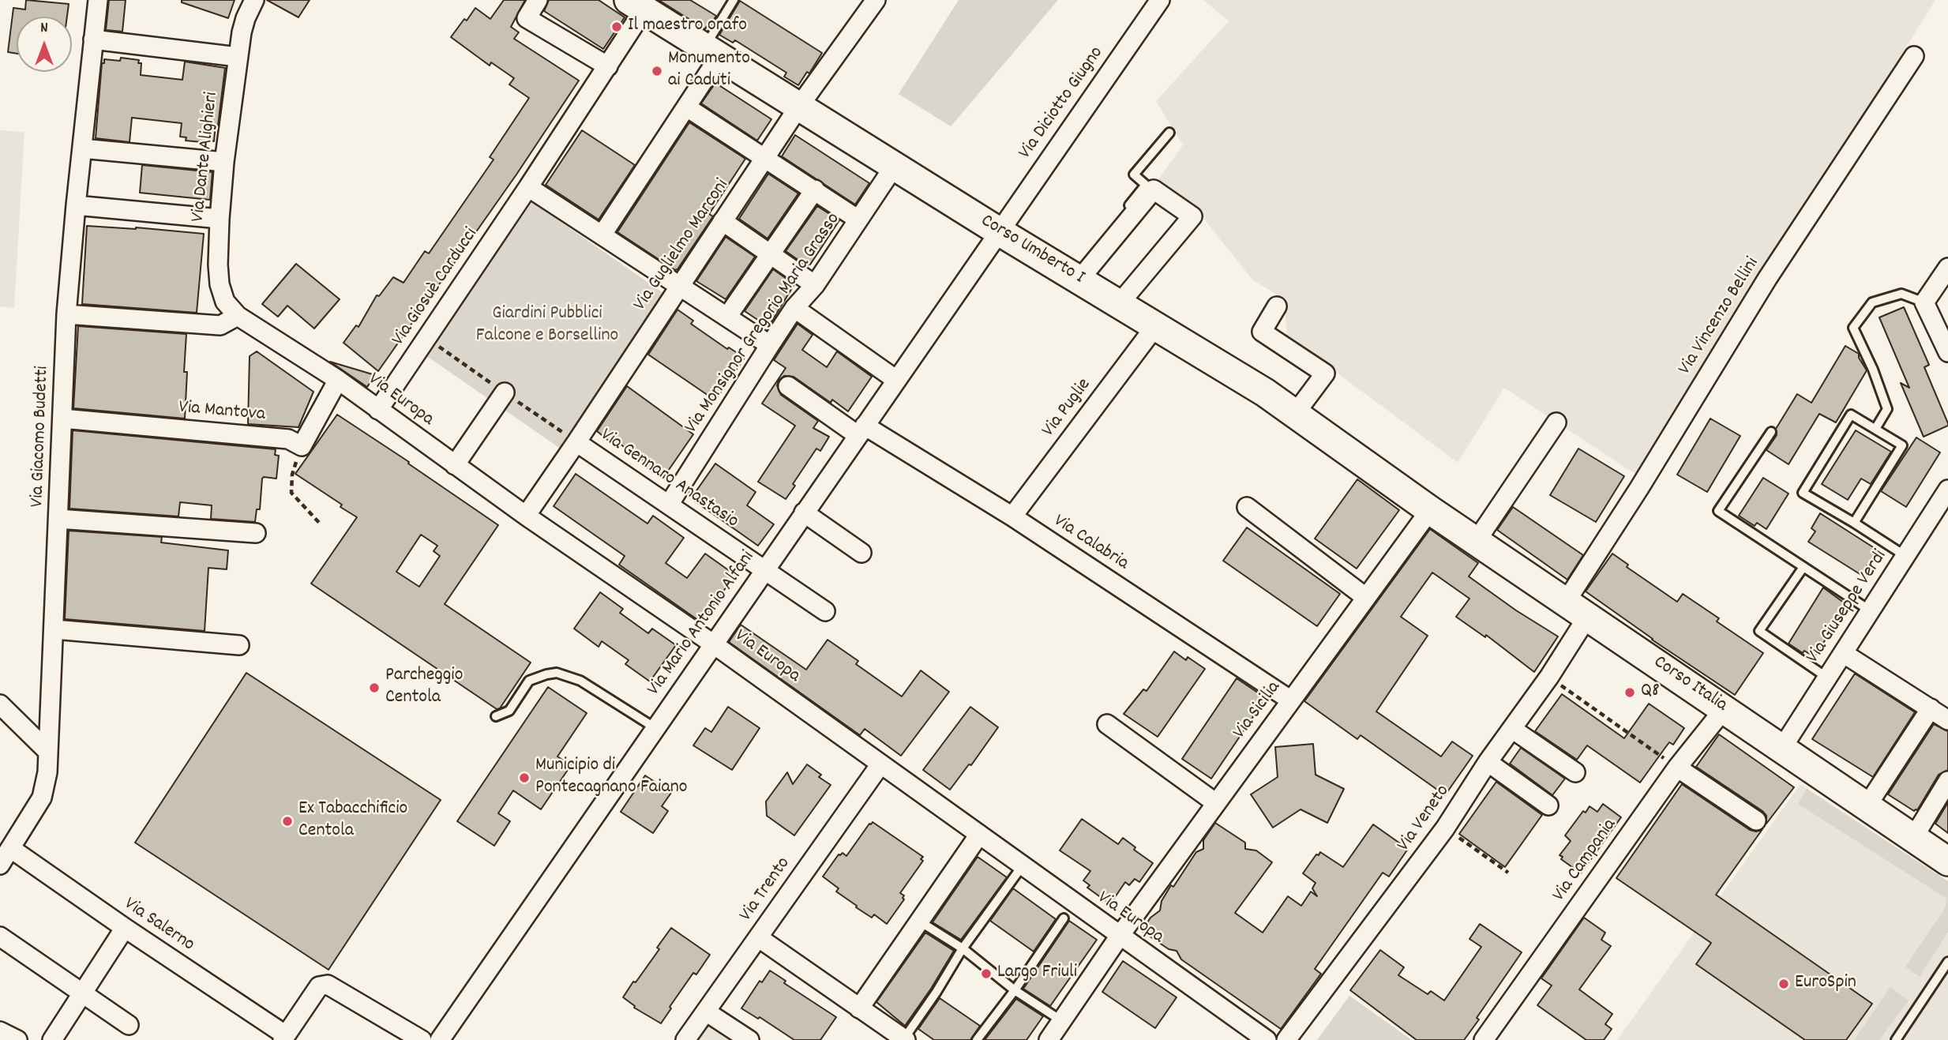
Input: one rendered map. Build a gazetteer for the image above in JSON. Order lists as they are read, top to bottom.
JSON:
{
  "streets": {
    "main road": ["Corso Umberto I", "Corso Italia"],
    "street": [
      "Via Diciotto Giugno",
      "Via Dante Alighieri",
      "Via Guglielmo Marconi",
      "Via Giosuè Carducci",
      "Via Vincenzo Bellini",
      "Via Monsignor Gregorio Maria Grasso",
      "Via Europa",
      "Via Puglie",
      "Via Mantova",
      "Via Giacomo Budetti",
      "Via Gennaro Anastasio",
      "Via Calabria",
      "Via Giuseppe Verdi",
      "Via Mario Antonio Alfani",
      "Via Sicilia",
      "Via Veneto",
      "Via Campania",
      "Via Trento",
      "Via Salerno"
    ]
  },
  "crossings": [
    ["Via Diciotto Giugno", "Corso Umberto I"],
    ["Via Diciotto Giugno", "Via Mario Antonio Alfani"],
    ["Via Dante Alighieri", "Via Europa"],
    ["Via Guglielmo Marconi", "Corso Umberto I"],
    ["Via Guglielmo Marconi", "Via Europa"],
    ["Via Guglielmo Marconi", "Via Gennaro Anastasio"],
    ["Corso Umberto I", "Via Giosuè Carducci"],
    ["Corso Umberto I", "Via Monsignor Gregorio Maria Grasso"],
    ["Corso Umberto I", "Via Puglie"],
    ["Corso Umberto I", "Via Mario Antonio Alfani"],
    ["Corso Umberto I", "Corso Italia"],
    ["Corso Umberto I", "Via Sicilia"],
    ["Via Giosuè Carducci", "Via Europa"],
    ["Via Vincenzo Bellini", "Corso Italia"],
    ["Via Vincenzo Bellini", "Via Veneto"],
    ["Via Monsignor Gregorio Maria Grasso", "Via Gennaro Anastasio"],
    ["Via Europa", "Via Mario Antonio Alfani"],
    ["Via Europa", "Via Sicilia"],
    ["Via Europa", "Via Trento"],
    ["Via Puglie", "Via Calabria"],
    ["Via Mantova", "Via Giacomo Budetti"],
    ["Via Giacomo Budetti", "Via Salerno"],
    ["Via Gennaro Anastasio", "Via Mario Antonio Alfani"],
    ["Via Calabria", "Via Mario Antonio Alfani"],
    ["Via Calabria", "Via Sicilia"],
    ["Via Giuseppe Verdi", "Corso Italia"],
    ["Corso Italia", "Via Sicilia"],
    ["Corso Italia", "Via Veneto"],
    ["Corso Italia", "Via Campania"]
  ],
  "parks": ["Giardini Pubblici Falcone e Borsellino"],
  "places": [
    "Il maestro orafo",
    "Monumento ai Caduti",
    "Parcheggio Centola",
    "Q8",
    "Municipio di Pontecagnano Faiano",
    "Ex Tabacchificio Centola",
    "Largo Friuli",
    "EuroSpin"
  ],
  "north": "top"
}
